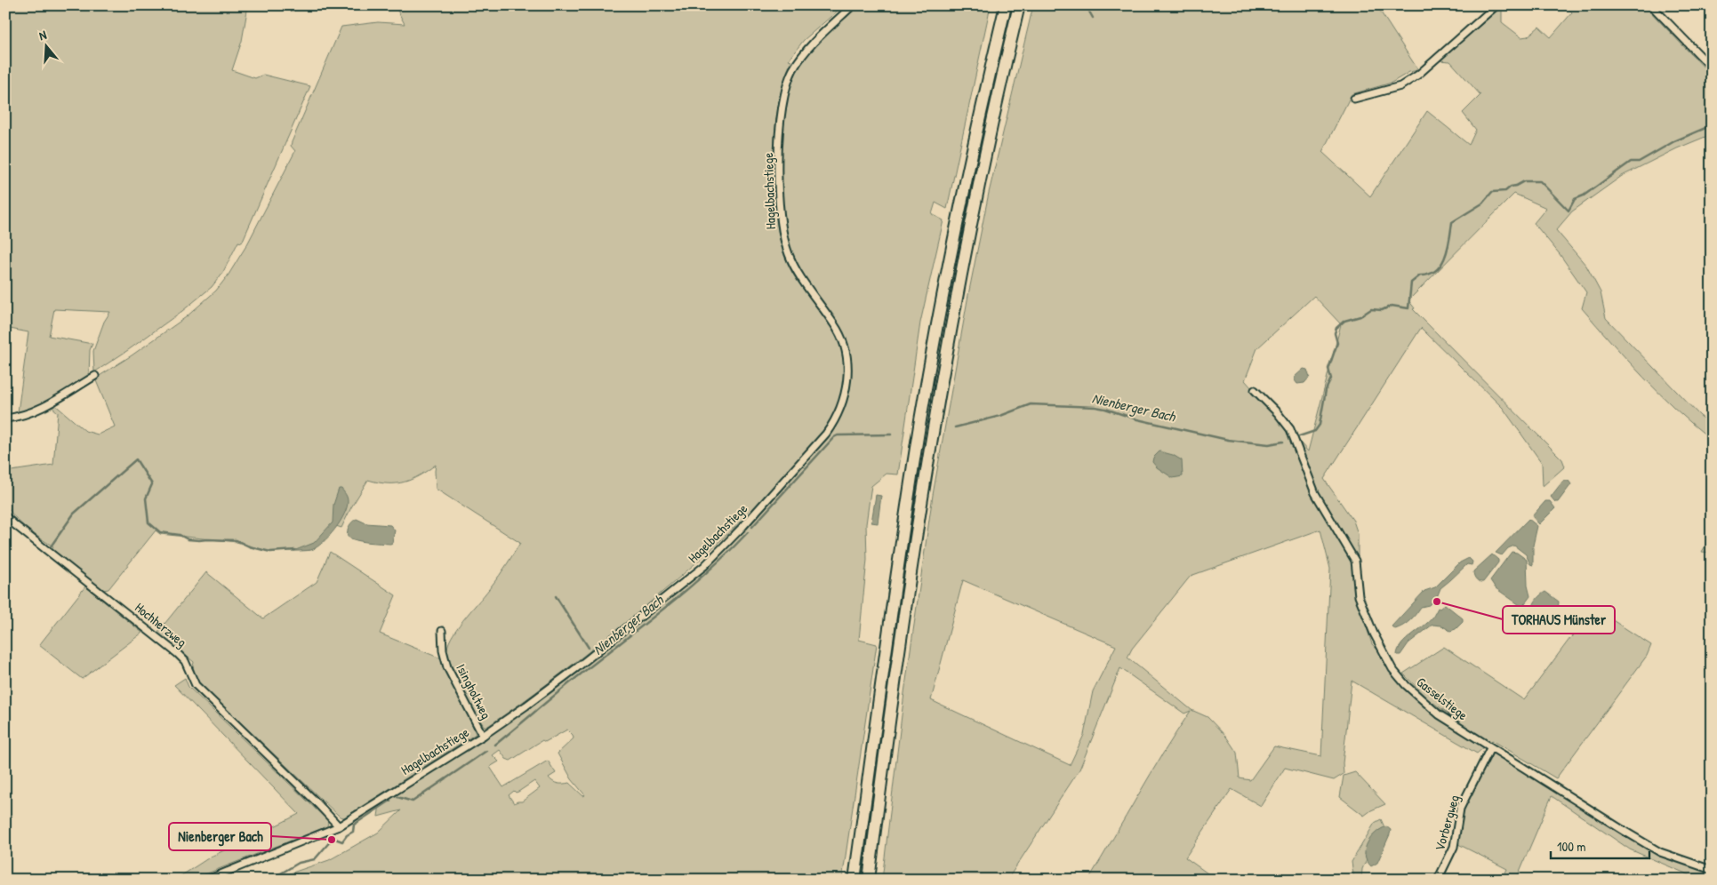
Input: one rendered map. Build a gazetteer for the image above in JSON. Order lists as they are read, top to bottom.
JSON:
{
  "streets": {
    "street": [
      "Hagelbachstiege",
      "Hochherzweg",
      "Isingholtweg",
      "Gasselstiege",
      "Vorbergweg"
    ]
  },
  "crossings": [
    ["Hagelbachstiege", "Hochherzweg"],
    ["Hagelbachstiege", "Isingholtweg"],
    ["Gasselstiege", "Vorbergweg"]
  ],
  "water": ["Nienberger Bach"],
  "places": ["TORHAUS Münster", "Nienberger Bach"],
  "scale_bar": "100 m",
  "north": "top"
}
